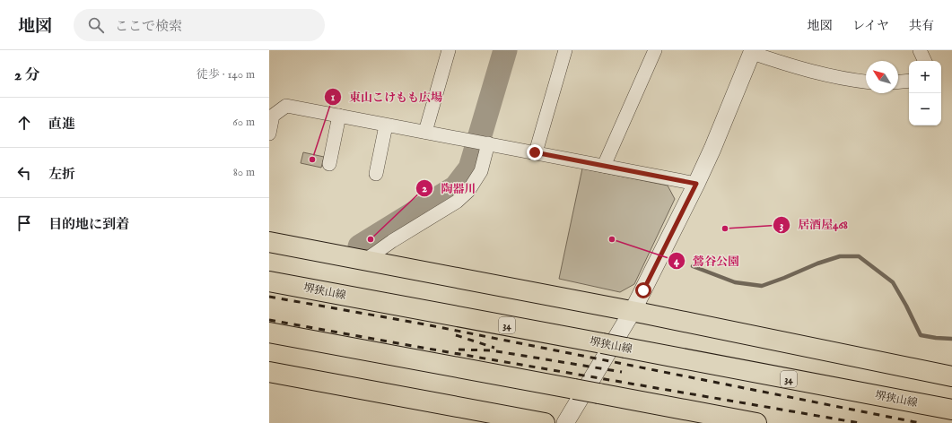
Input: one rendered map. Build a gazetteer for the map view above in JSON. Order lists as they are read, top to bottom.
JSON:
{
  "streets": {
    "main road": ["堺狭山線", "34"]
  },
  "places": [
    "東山こけもも広場",
    "居酒屋468",
    "陶器川",
    "鶯谷公園"
  ],
  "north": "top left",
  "page": {
    "header": "地図",
    "search": "ここで検索",
    "nav": ["地図", "レイヤ", "共有"],
    "heading": ["2 分", "徒歩 · 140 m"],
    "map_buttons": ["+", "−"],
    "list": [
      ["直進", "60 m"],
      ["左折", "80 m"],
      "目的地に到着"
    ]
  }
}
